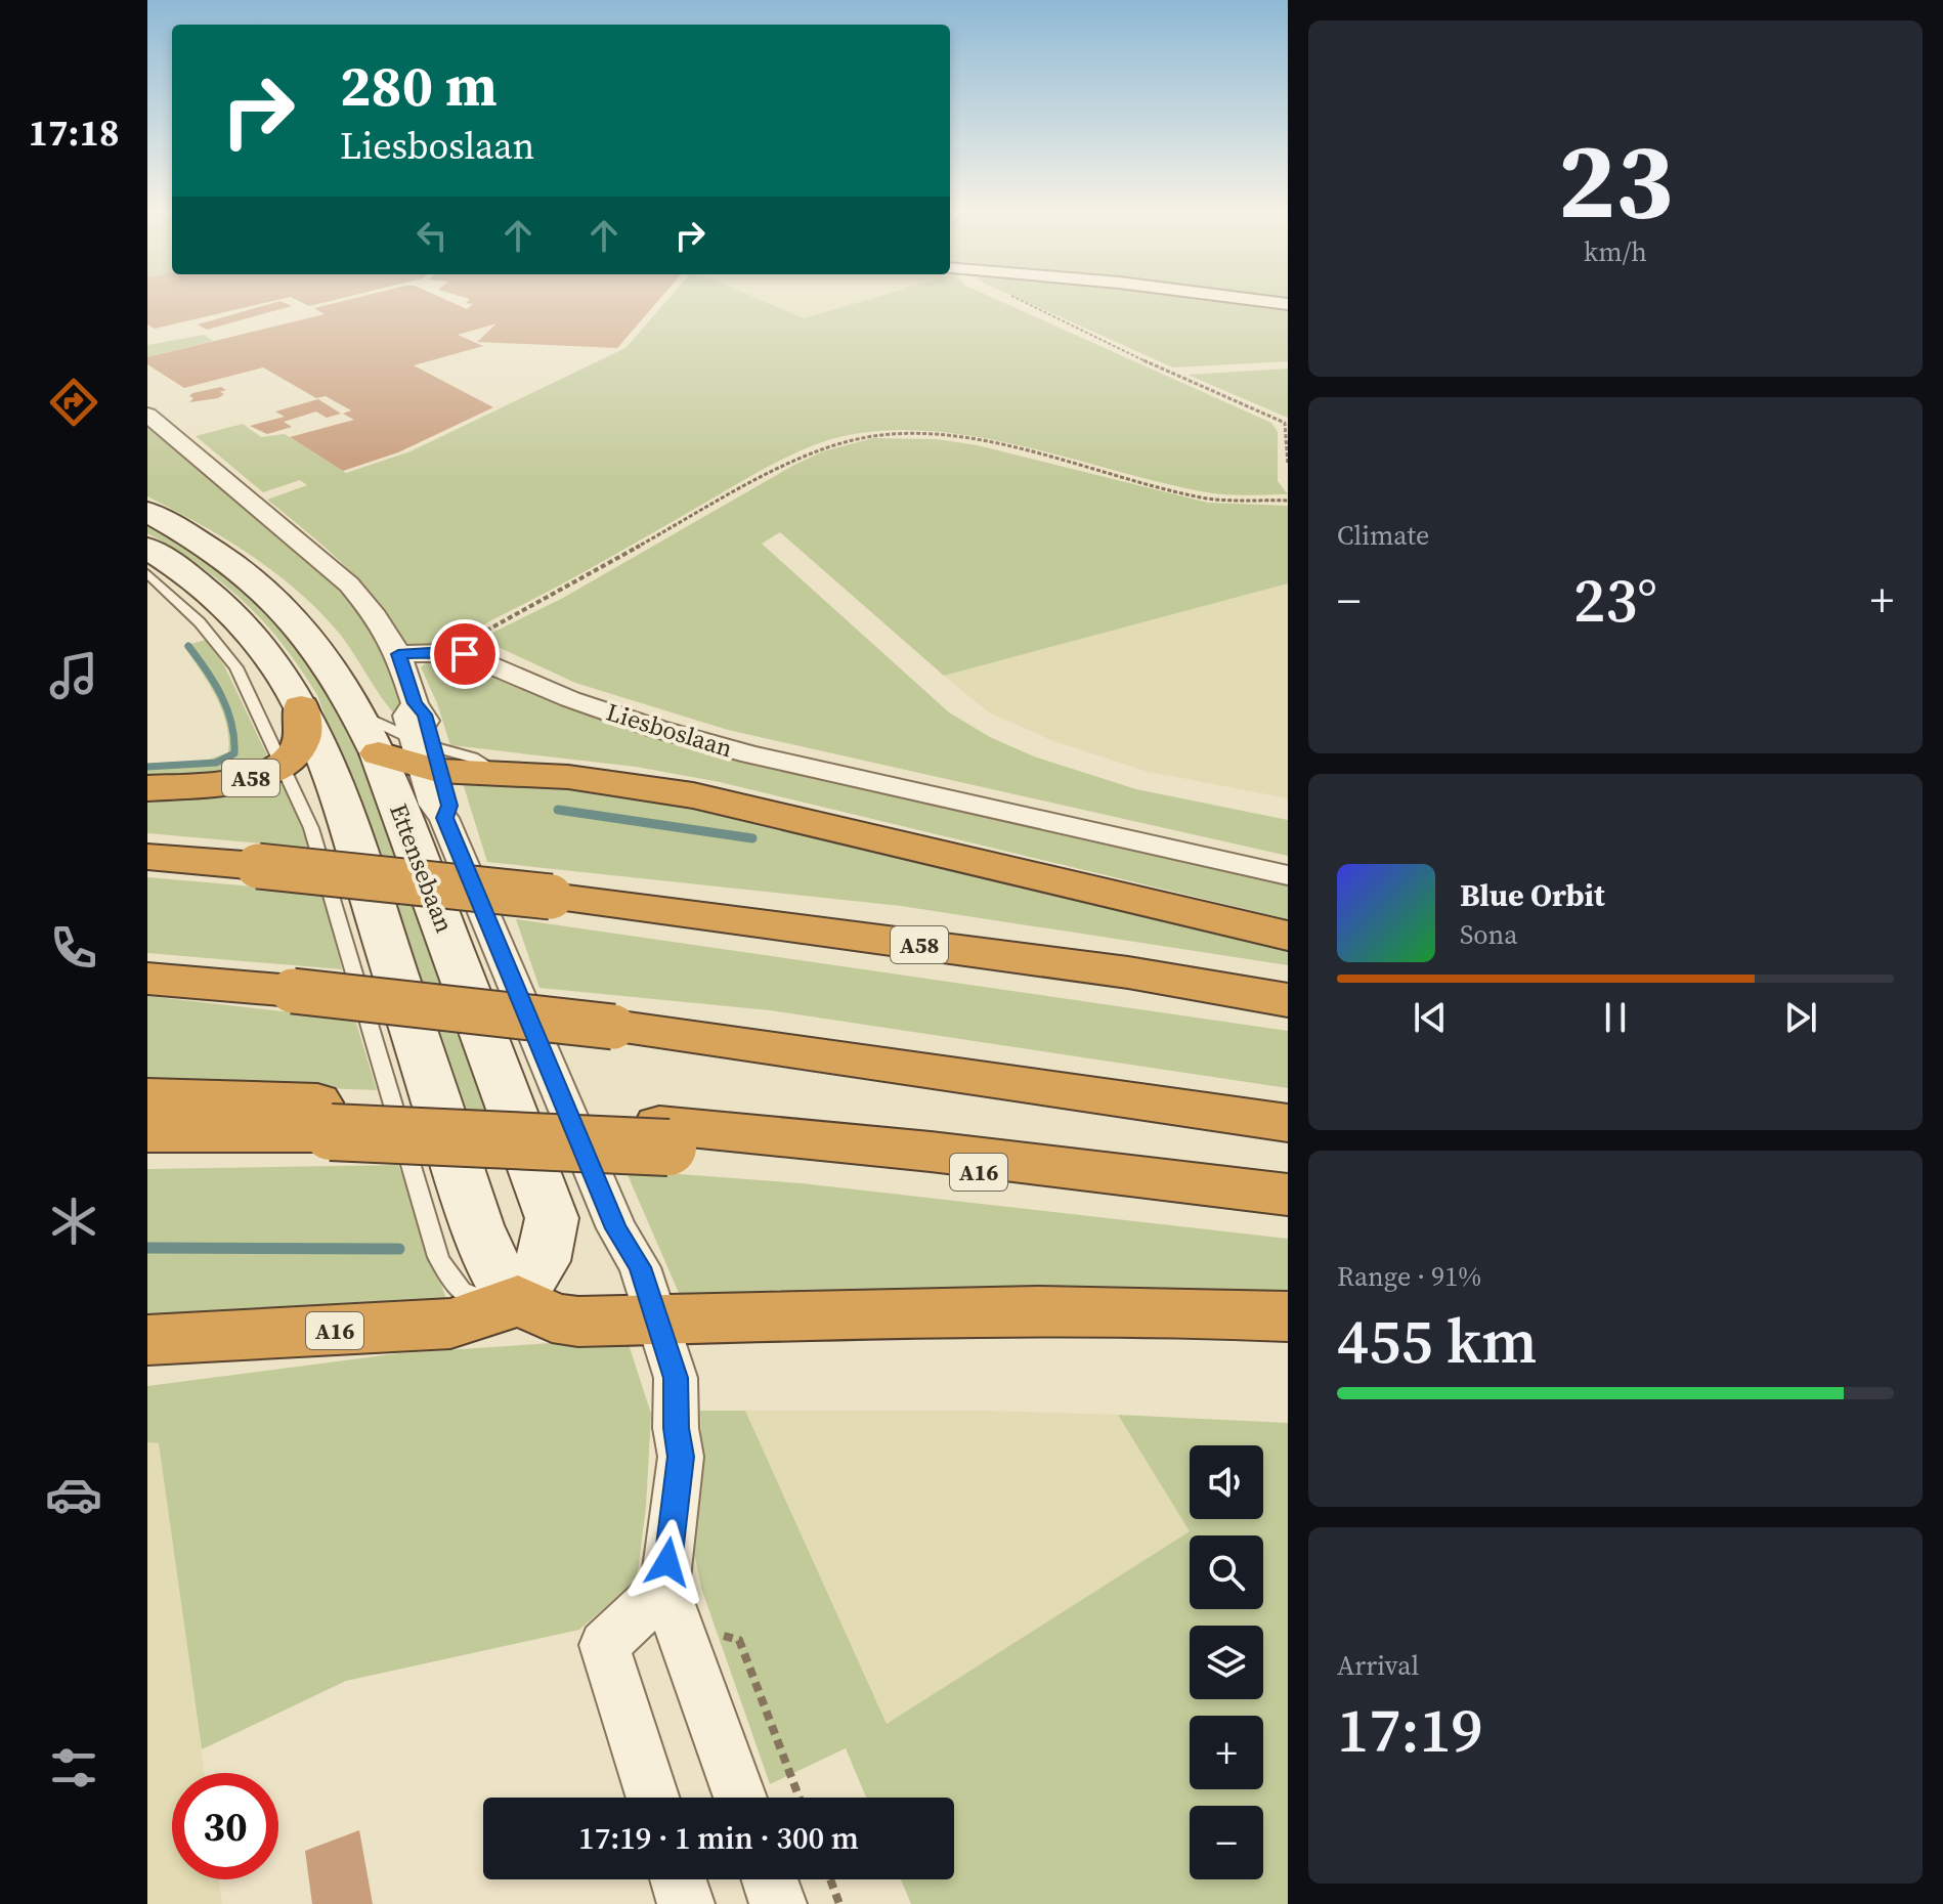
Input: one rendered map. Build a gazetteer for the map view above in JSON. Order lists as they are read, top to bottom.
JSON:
{
  "streets": {
    "highway": ["A58", "A16"],
    "main road": ["Ettensebaan"],
    "street": ["Liesboslaan"]
  },
  "crossings": [
    ["Ettensebaan", "A16"]
  ],
  "page": {
    "tabs": "17:18",
    "tile": [
      ["23", "km/h"],
      "Climate",
      ["Range · 91%", "455 km"],
      ["Arrival", "17:19"]
    ],
    "turn": ["280 m", "Liesboslaan"],
    "heat": ["−", "23°", "+"],
    "song": ["Blue Orbit", "Sona"],
    "map_buttons": ["+", "−"],
    "limit": "30",
    "trip": "17:19 · 1 min · 300 m"
  }
}
